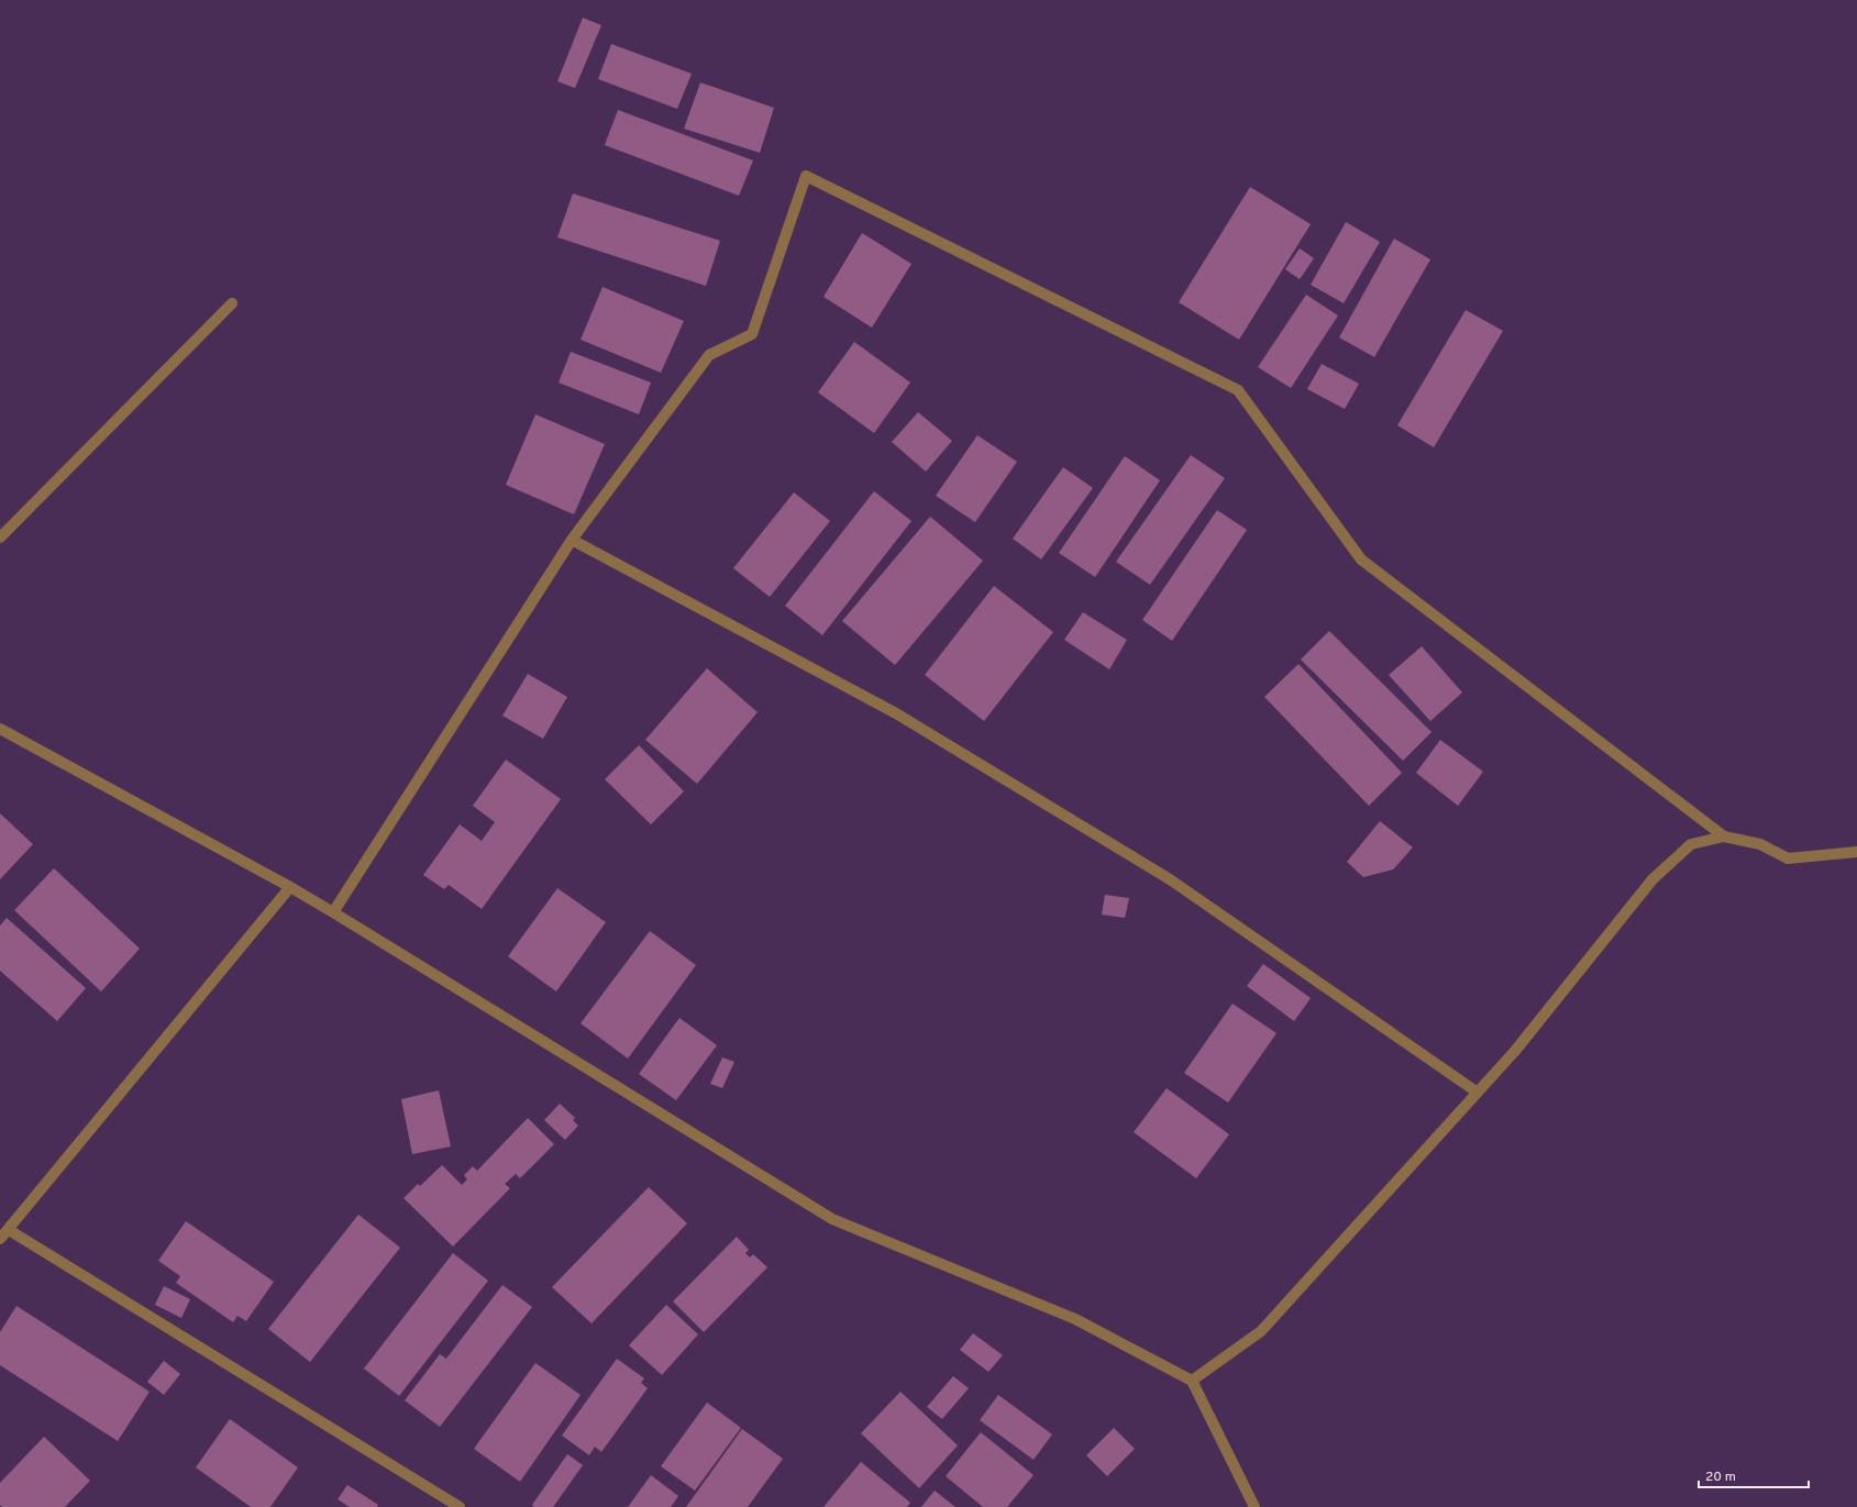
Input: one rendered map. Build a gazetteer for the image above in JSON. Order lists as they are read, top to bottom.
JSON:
{
  "scale_bar": "20 m"
}
